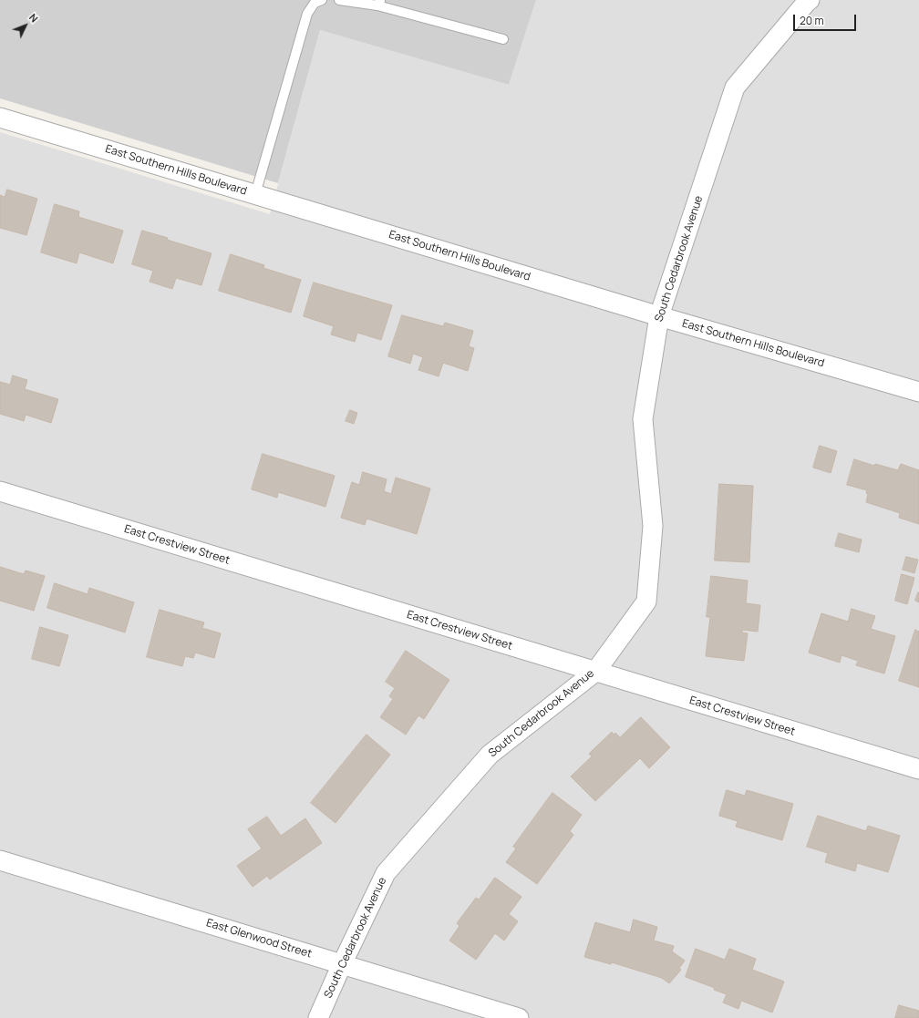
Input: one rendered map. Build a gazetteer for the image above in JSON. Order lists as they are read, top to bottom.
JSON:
{
  "streets": {
    "street": [
      "East Southern Hills Boulevard",
      "South Cedarbrook Avenue",
      "East Crestview Street",
      "East Glenwood Street"
    ]
  },
  "crossings": [
    ["East Southern Hills Boulevard", "South Cedarbrook Avenue"],
    ["South Cedarbrook Avenue", "East Crestview Street"],
    ["South Cedarbrook Avenue", "East Glenwood Street"]
  ],
  "scale_bar": "20 m",
  "north": "top right"
}
